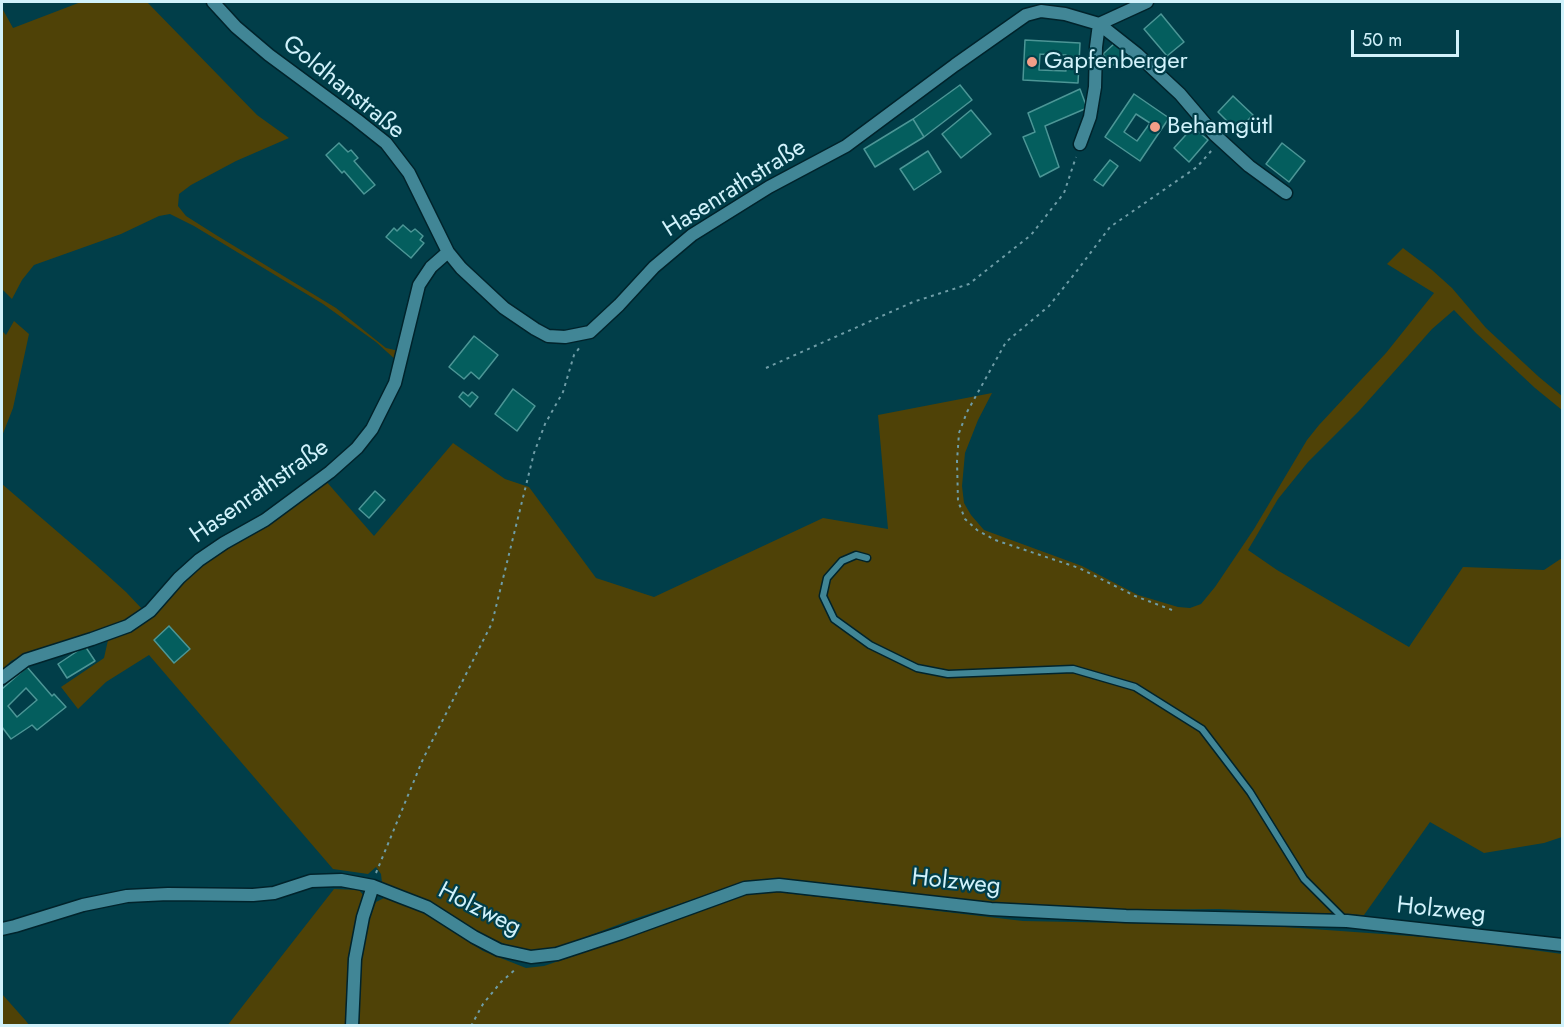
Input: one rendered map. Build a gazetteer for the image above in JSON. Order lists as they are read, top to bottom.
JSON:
{
  "streets": {
    "street": ["Goldhanstraße", "Hasenrathstraße", "Holzweg"]
  },
  "crossings": [
    ["Goldhanstraße", "Hasenrathstraße"]
  ],
  "places": ["Gapfenberger", "Behamgütl"],
  "scale_bar": "50 m"
}
